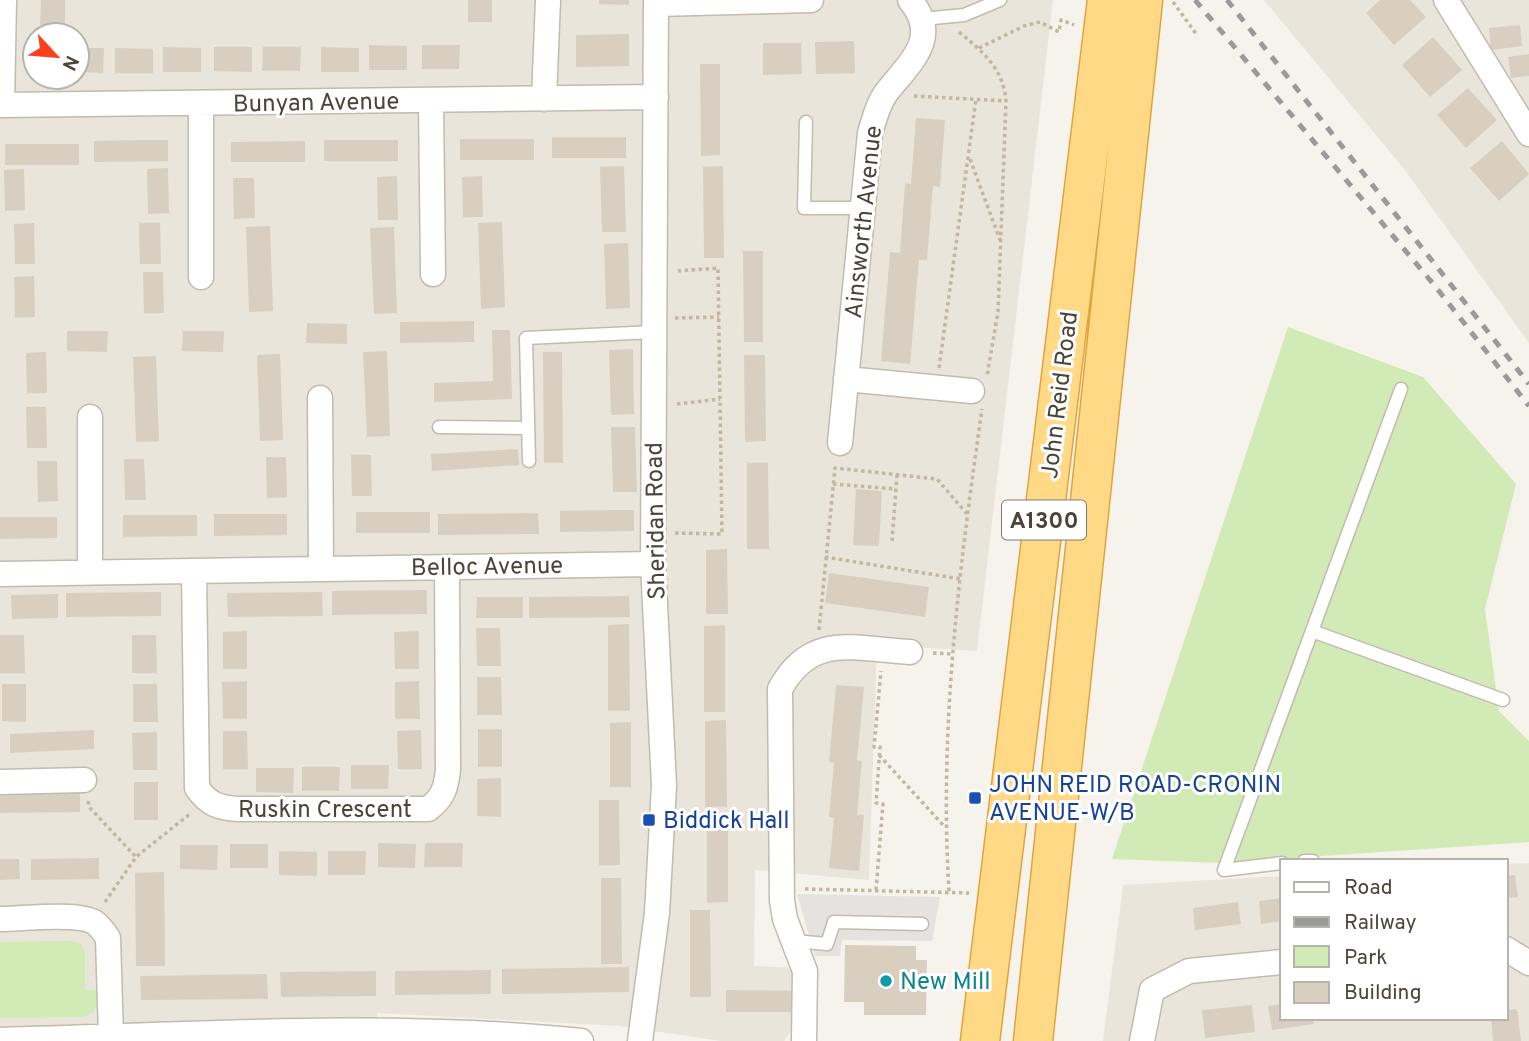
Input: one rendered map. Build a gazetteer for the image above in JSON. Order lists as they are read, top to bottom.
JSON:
{
  "streets": {
    "highway": ["John Reid Road", "A1300"],
    "street": [
      "Bunyan Avenue",
      "Ainsworth Avenue",
      "Sheridan Road",
      "Belloc Avenue",
      "Ruskin Crescent"
    ]
  },
  "crossings": [
    ["Bunyan Avenue", "Sheridan Road"],
    ["Sheridan Road", "Belloc Avenue"],
    ["Belloc Avenue", "Ruskin Crescent"]
  ],
  "places": {
    "transit": ["JOHN REID ROAD-CRONIN AVENUE-W/B", "Biddick Hall"],
    "other": ["New Mill"]
  },
  "legend": [
    "Road",
    "Railway",
    "Park",
    "Building"
  ],
  "north": "bottom right"
}
